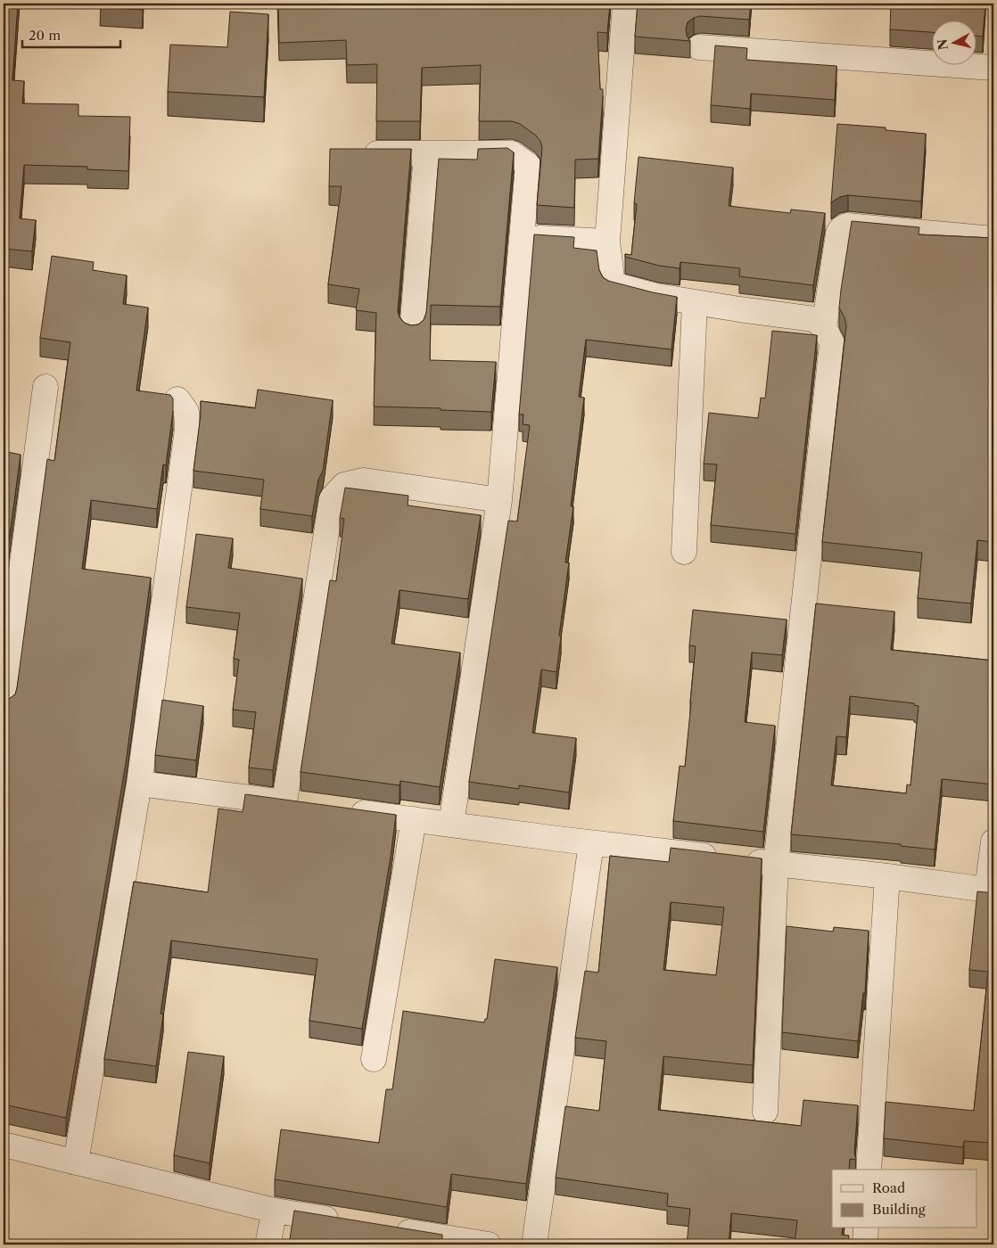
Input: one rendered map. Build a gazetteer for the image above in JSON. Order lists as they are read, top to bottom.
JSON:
{
  "legend": ["Road", "Building"],
  "scale_bar": "20 m",
  "north": "left"
}
